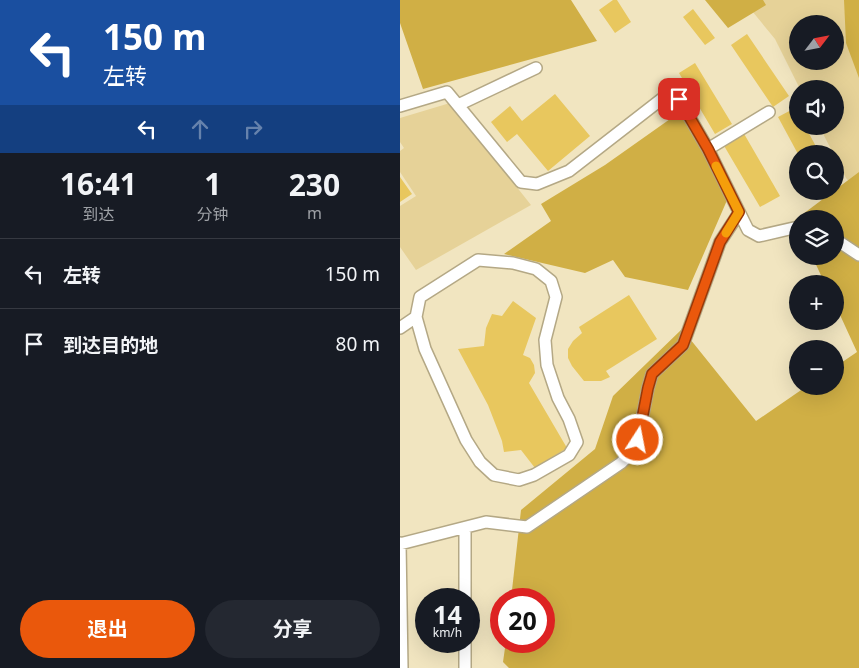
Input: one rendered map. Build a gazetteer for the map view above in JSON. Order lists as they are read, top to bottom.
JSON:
{
  "north": "top right",
  "page": {
    "turn": ["150 m", "左转"],
    "map_buttons": ["+", "−"],
    "eta": [
      "16:41",
      "到达",
      "1",
      "分钟",
      "230",
      "m"
    ],
    "list": [
      {
        "name": "左转",
        "value": "150 m"
      },
      {
        "name": "到达目的地",
        "value": "80 m"
      }
    ],
    "speed": "14 km/h",
    "limit": "20",
    "buttons": ["退出", "分享"]
  }
}
